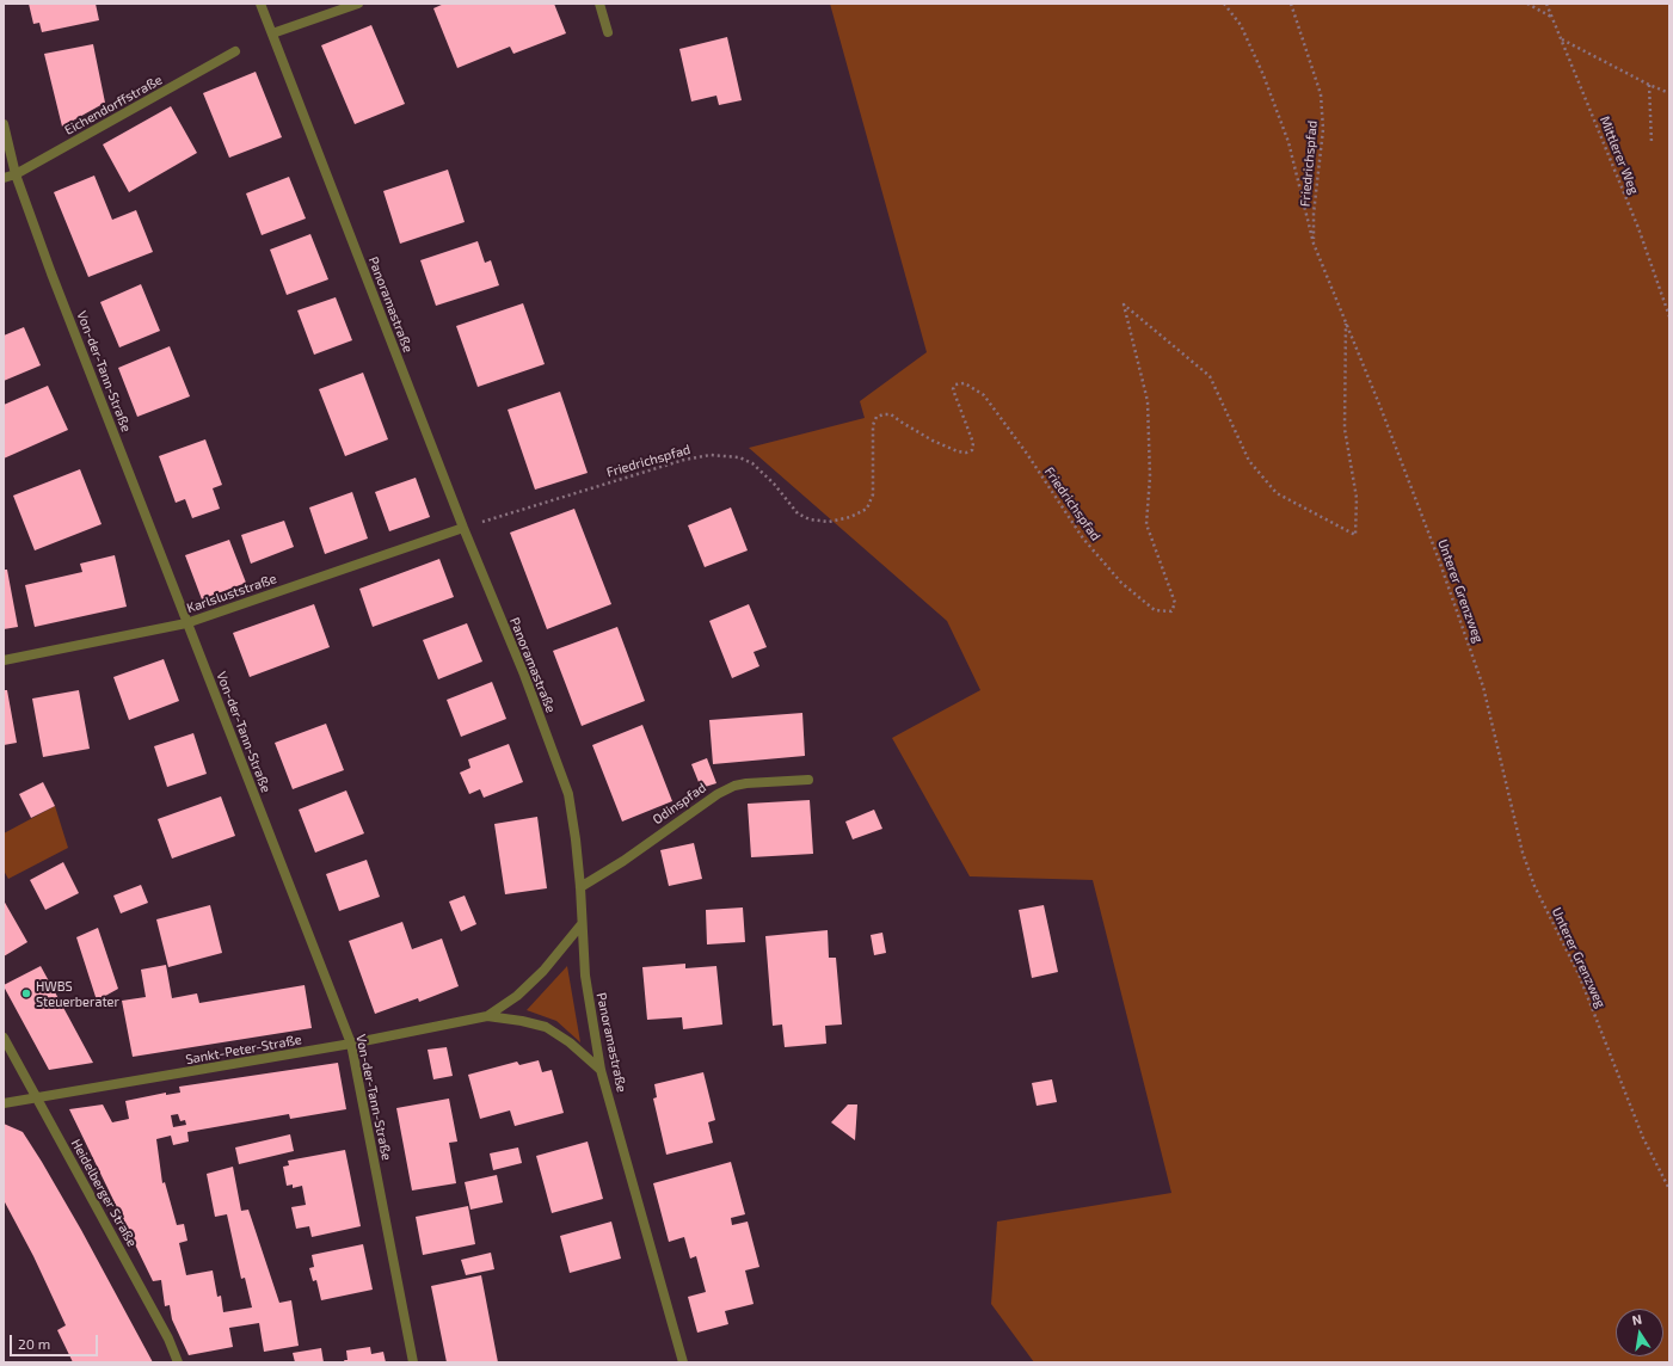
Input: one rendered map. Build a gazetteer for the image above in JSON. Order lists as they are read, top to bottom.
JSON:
{
  "streets": {
    "street": [
      "Eichendorffstraße",
      "Panoramastraße",
      "Von-der-Tann-Straße",
      "Karlsluststraße",
      "Odinspfad",
      "Sankt-Peter-Straße",
      "Heidelberger Straße"
    ],
    "path": ["Mittlerer Weg", "Friedrichspfad", "Unterer Grenzweg"]
  },
  "crossings": [
    ["Eichendorffstraße", "Von-der-Tann-Straße"],
    ["Friedrichspfad", "Unterer Grenzweg"],
    ["Panoramastraße", "Karlsluststraße"],
    ["Panoramastraße", "Odinspfad"],
    ["Panoramastraße", "Sankt-Peter-Straße"],
    ["Von-der-Tann-Straße", "Karlsluststraße"],
    ["Von-der-Tann-Straße", "Sankt-Peter-Straße"],
    ["Sankt-Peter-Straße", "Heidelberger Straße"]
  ],
  "places": ["HWBS Steuerberater"],
  "scale_bar": "20 m",
  "north": "top"
}
